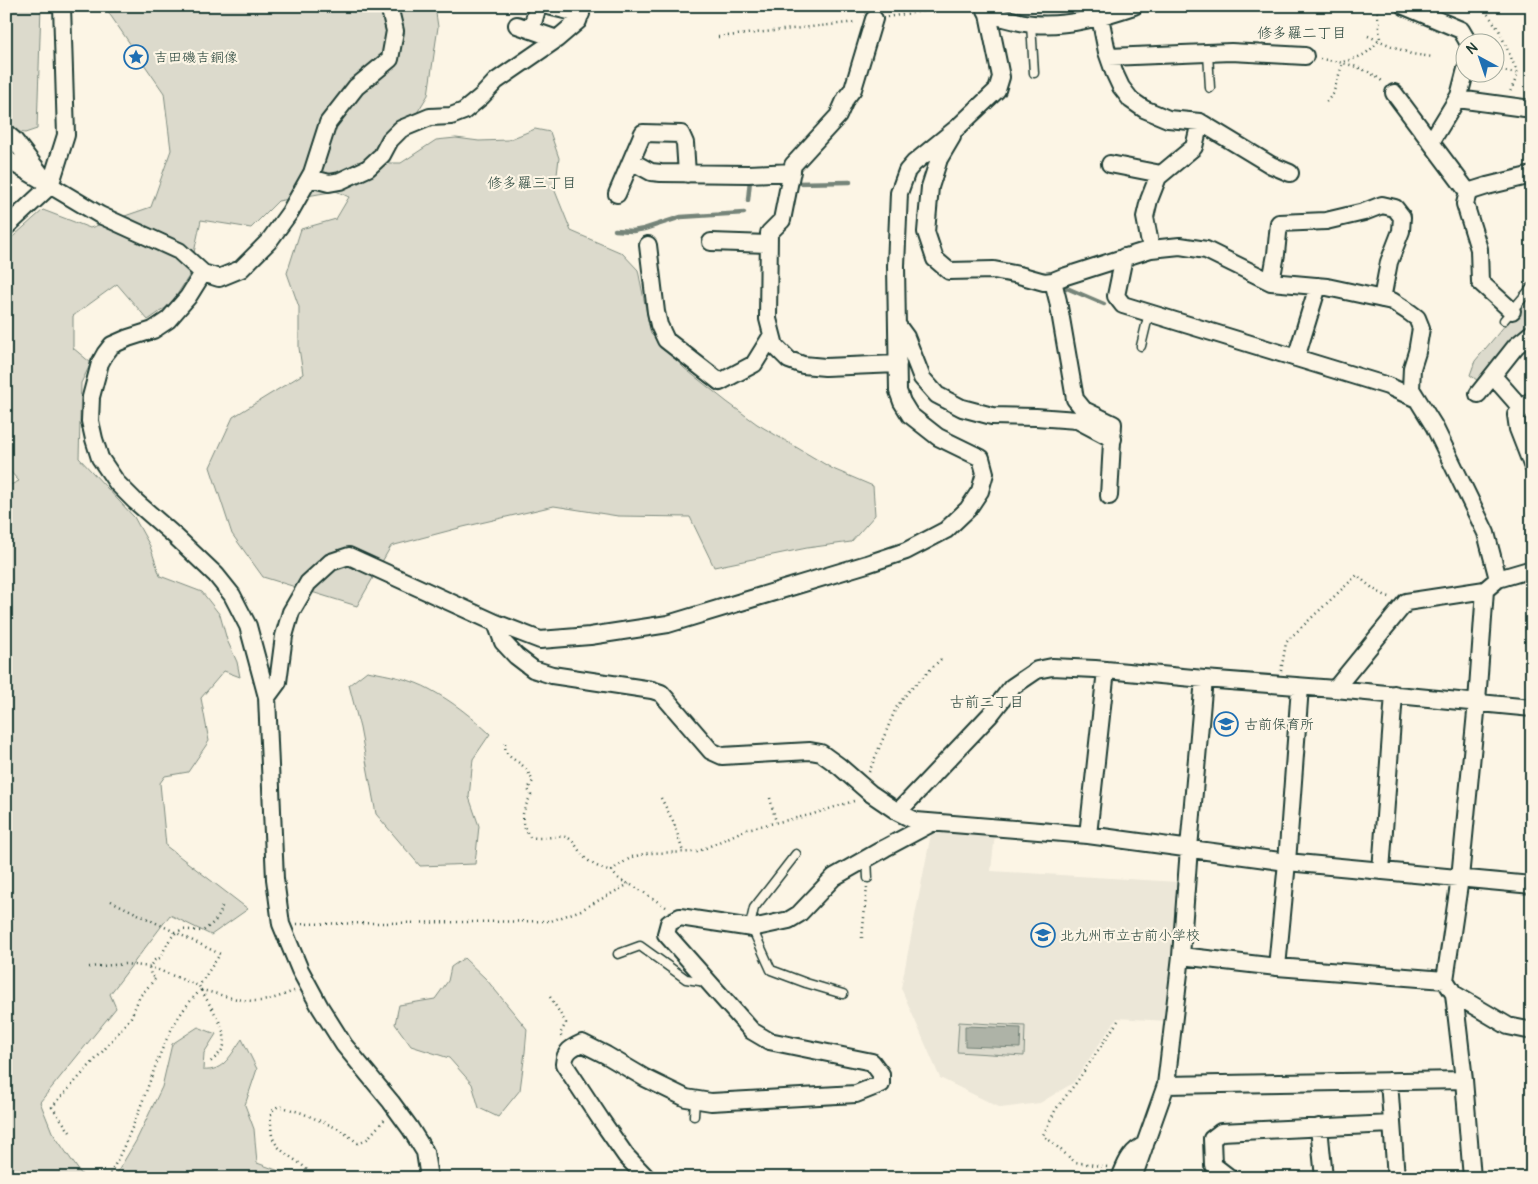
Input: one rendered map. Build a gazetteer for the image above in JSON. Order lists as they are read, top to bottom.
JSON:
{
  "districts": ["修多羅二丁目", "修多羅三丁目", "古前二丁目"],
  "places": {
    "place": ["吉田磯吉銅像"],
    "school or university": ["古前保育所", "北九州市立古前小学校"]
  },
  "north": "top left"
}
